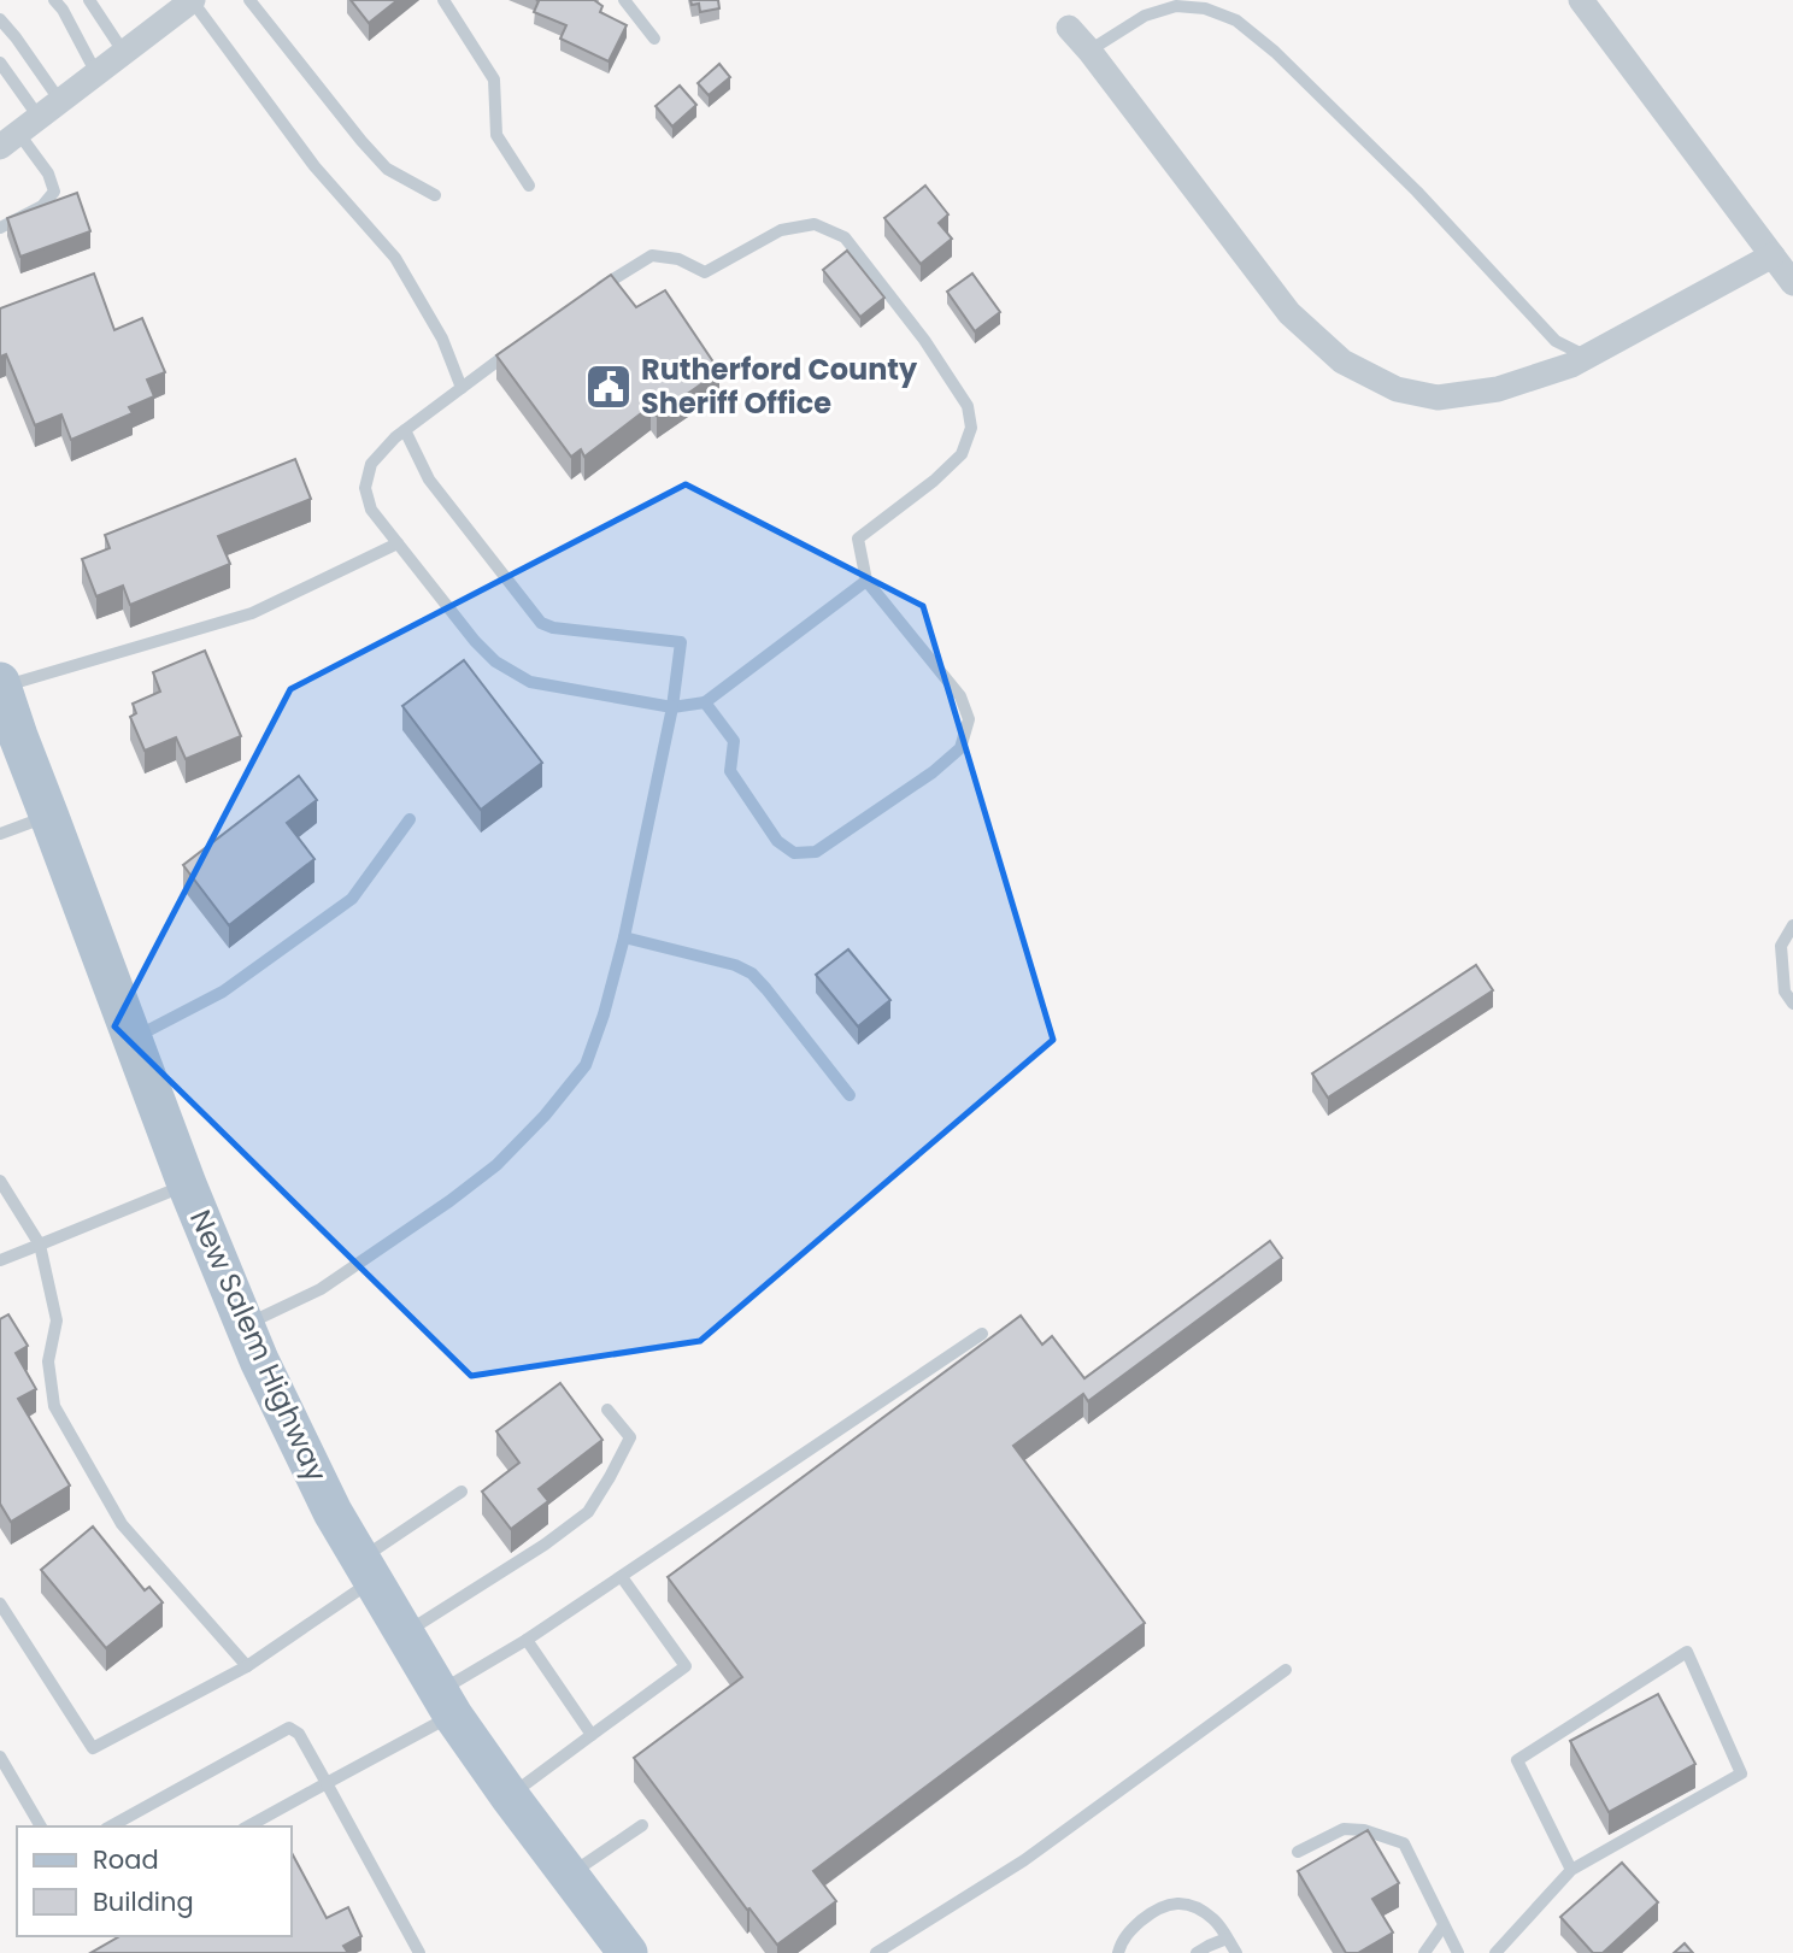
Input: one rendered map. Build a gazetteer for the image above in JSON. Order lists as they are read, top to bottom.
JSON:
{
  "streets": {
    "main road": ["New Salem Highway"]
  },
  "places": {
    "public building": ["Rutherford County Sheriff Office"]
  },
  "legend": ["Road", "Building"]
}
